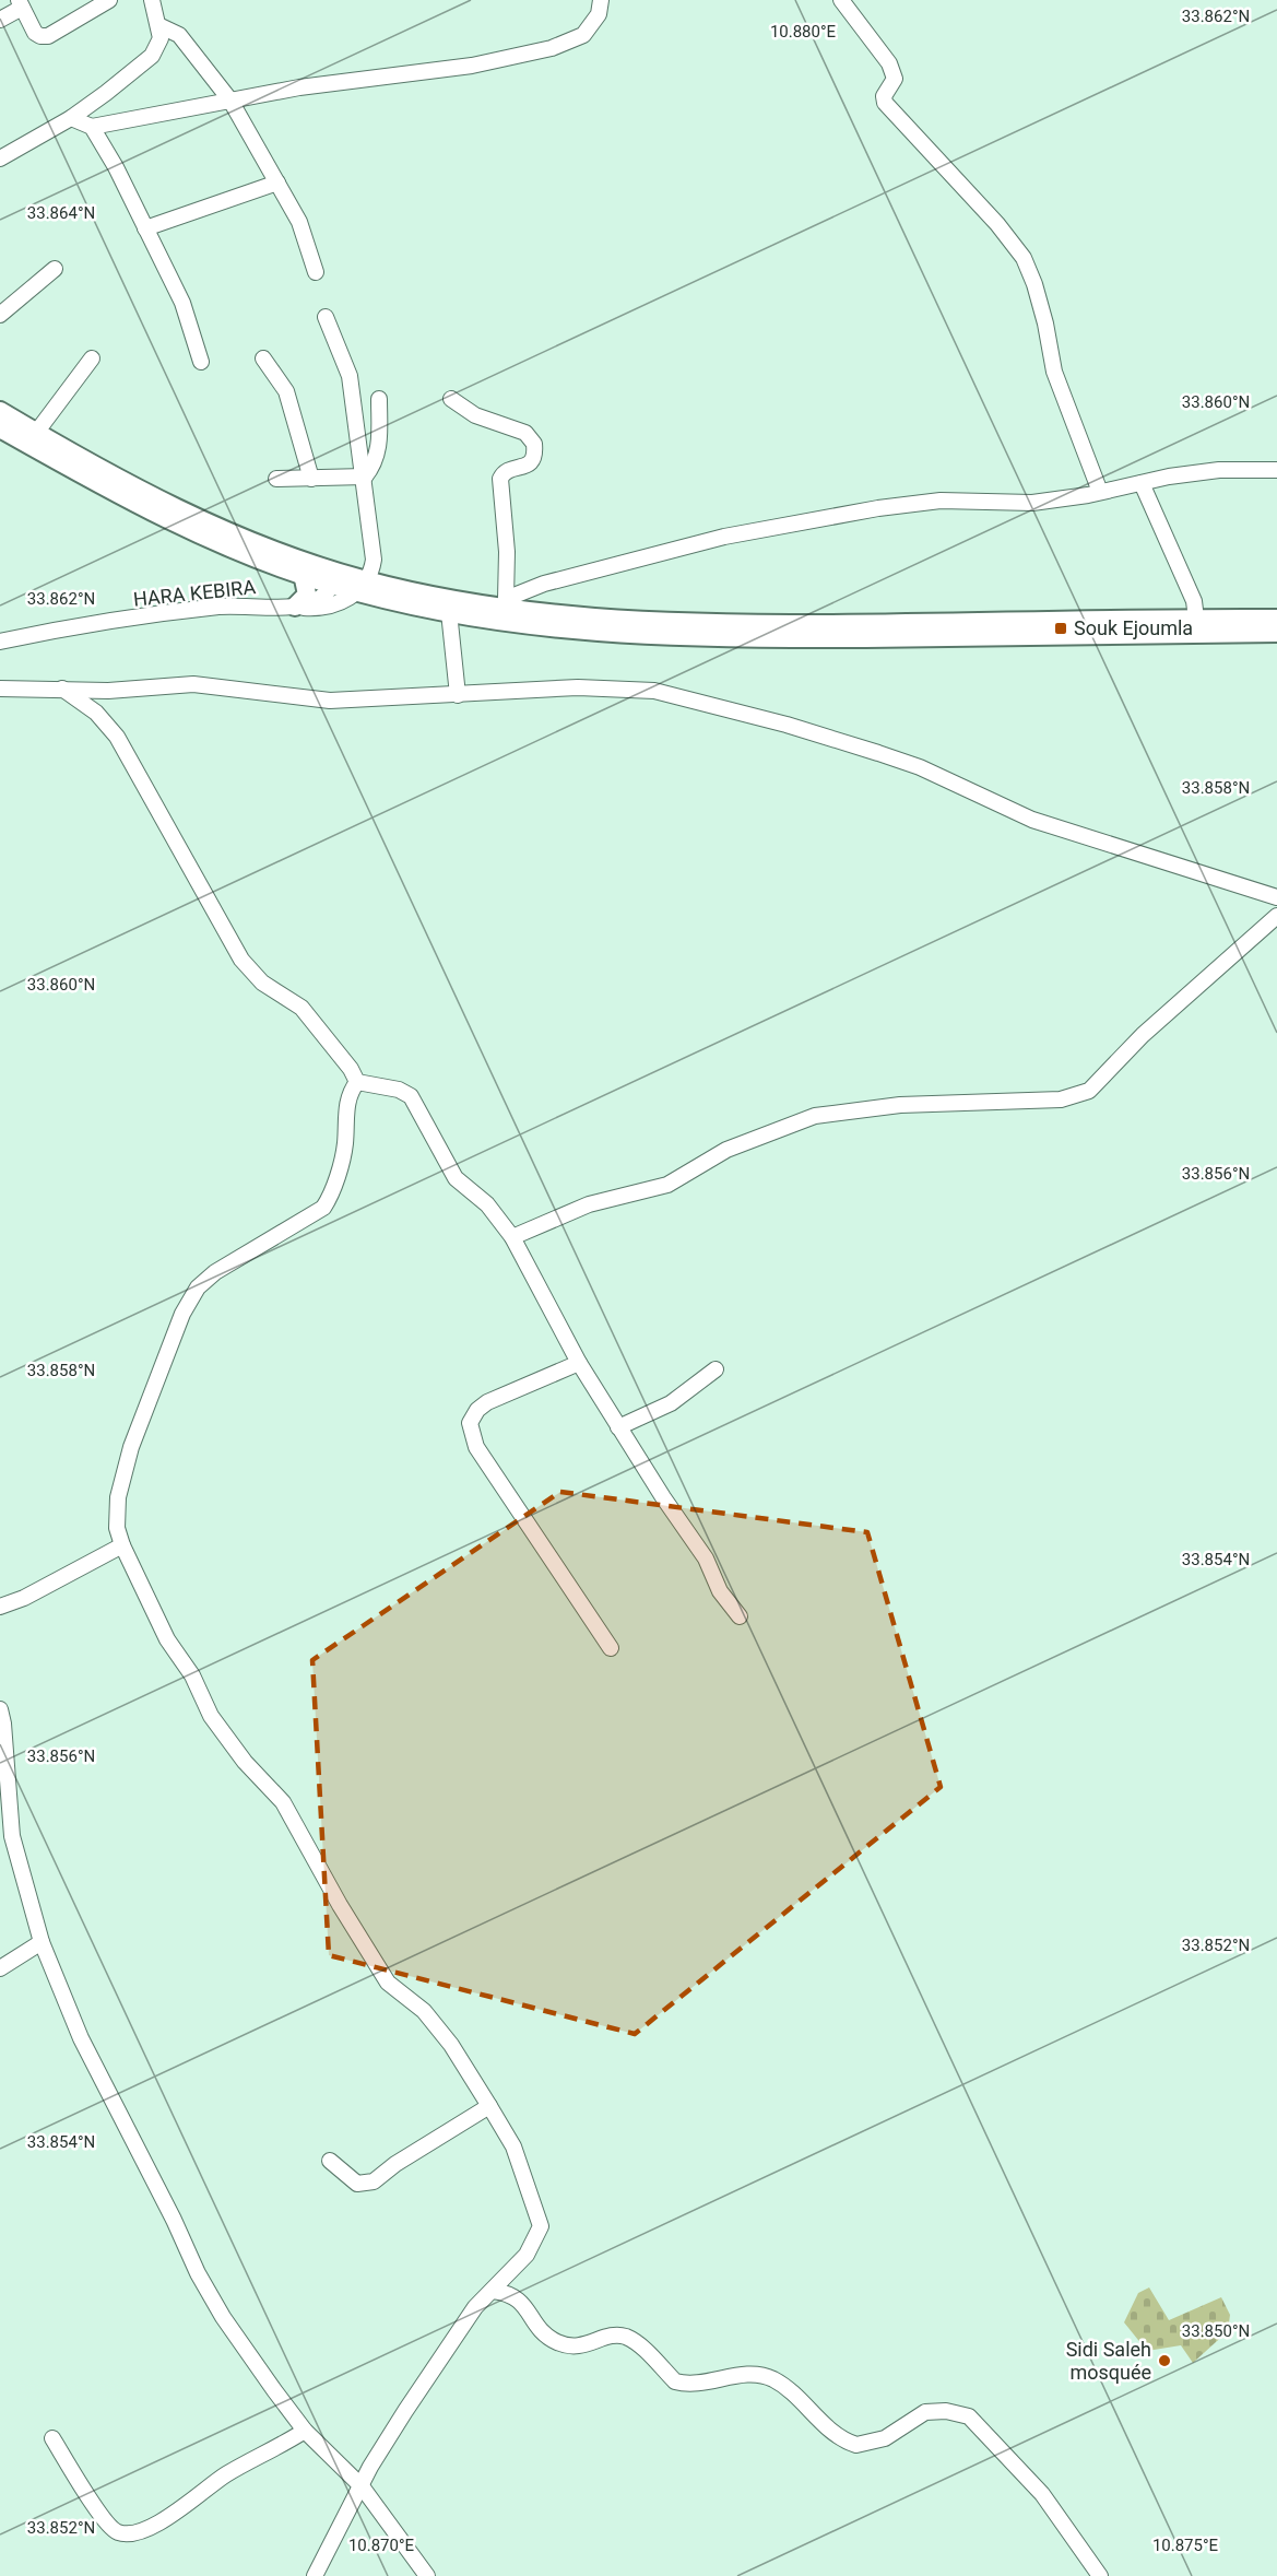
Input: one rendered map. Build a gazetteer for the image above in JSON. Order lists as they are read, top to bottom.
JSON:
{
  "streets": {
    "street": ["HARA KEBIRA"]
  },
  "places": {
    "transit": ["Souk Ejoumla"],
    "other": ["Sidi Saleh mosquée"]
  },
  "coordinates": [
    "33.862°N",
    "10.880°E",
    "33.864°N",
    "33.860°N",
    "33.858°N",
    "33.856°N",
    "33.854°N",
    "33.852°N",
    "33.850°N",
    "10.870°E",
    "10.875°E"
  ]
}
